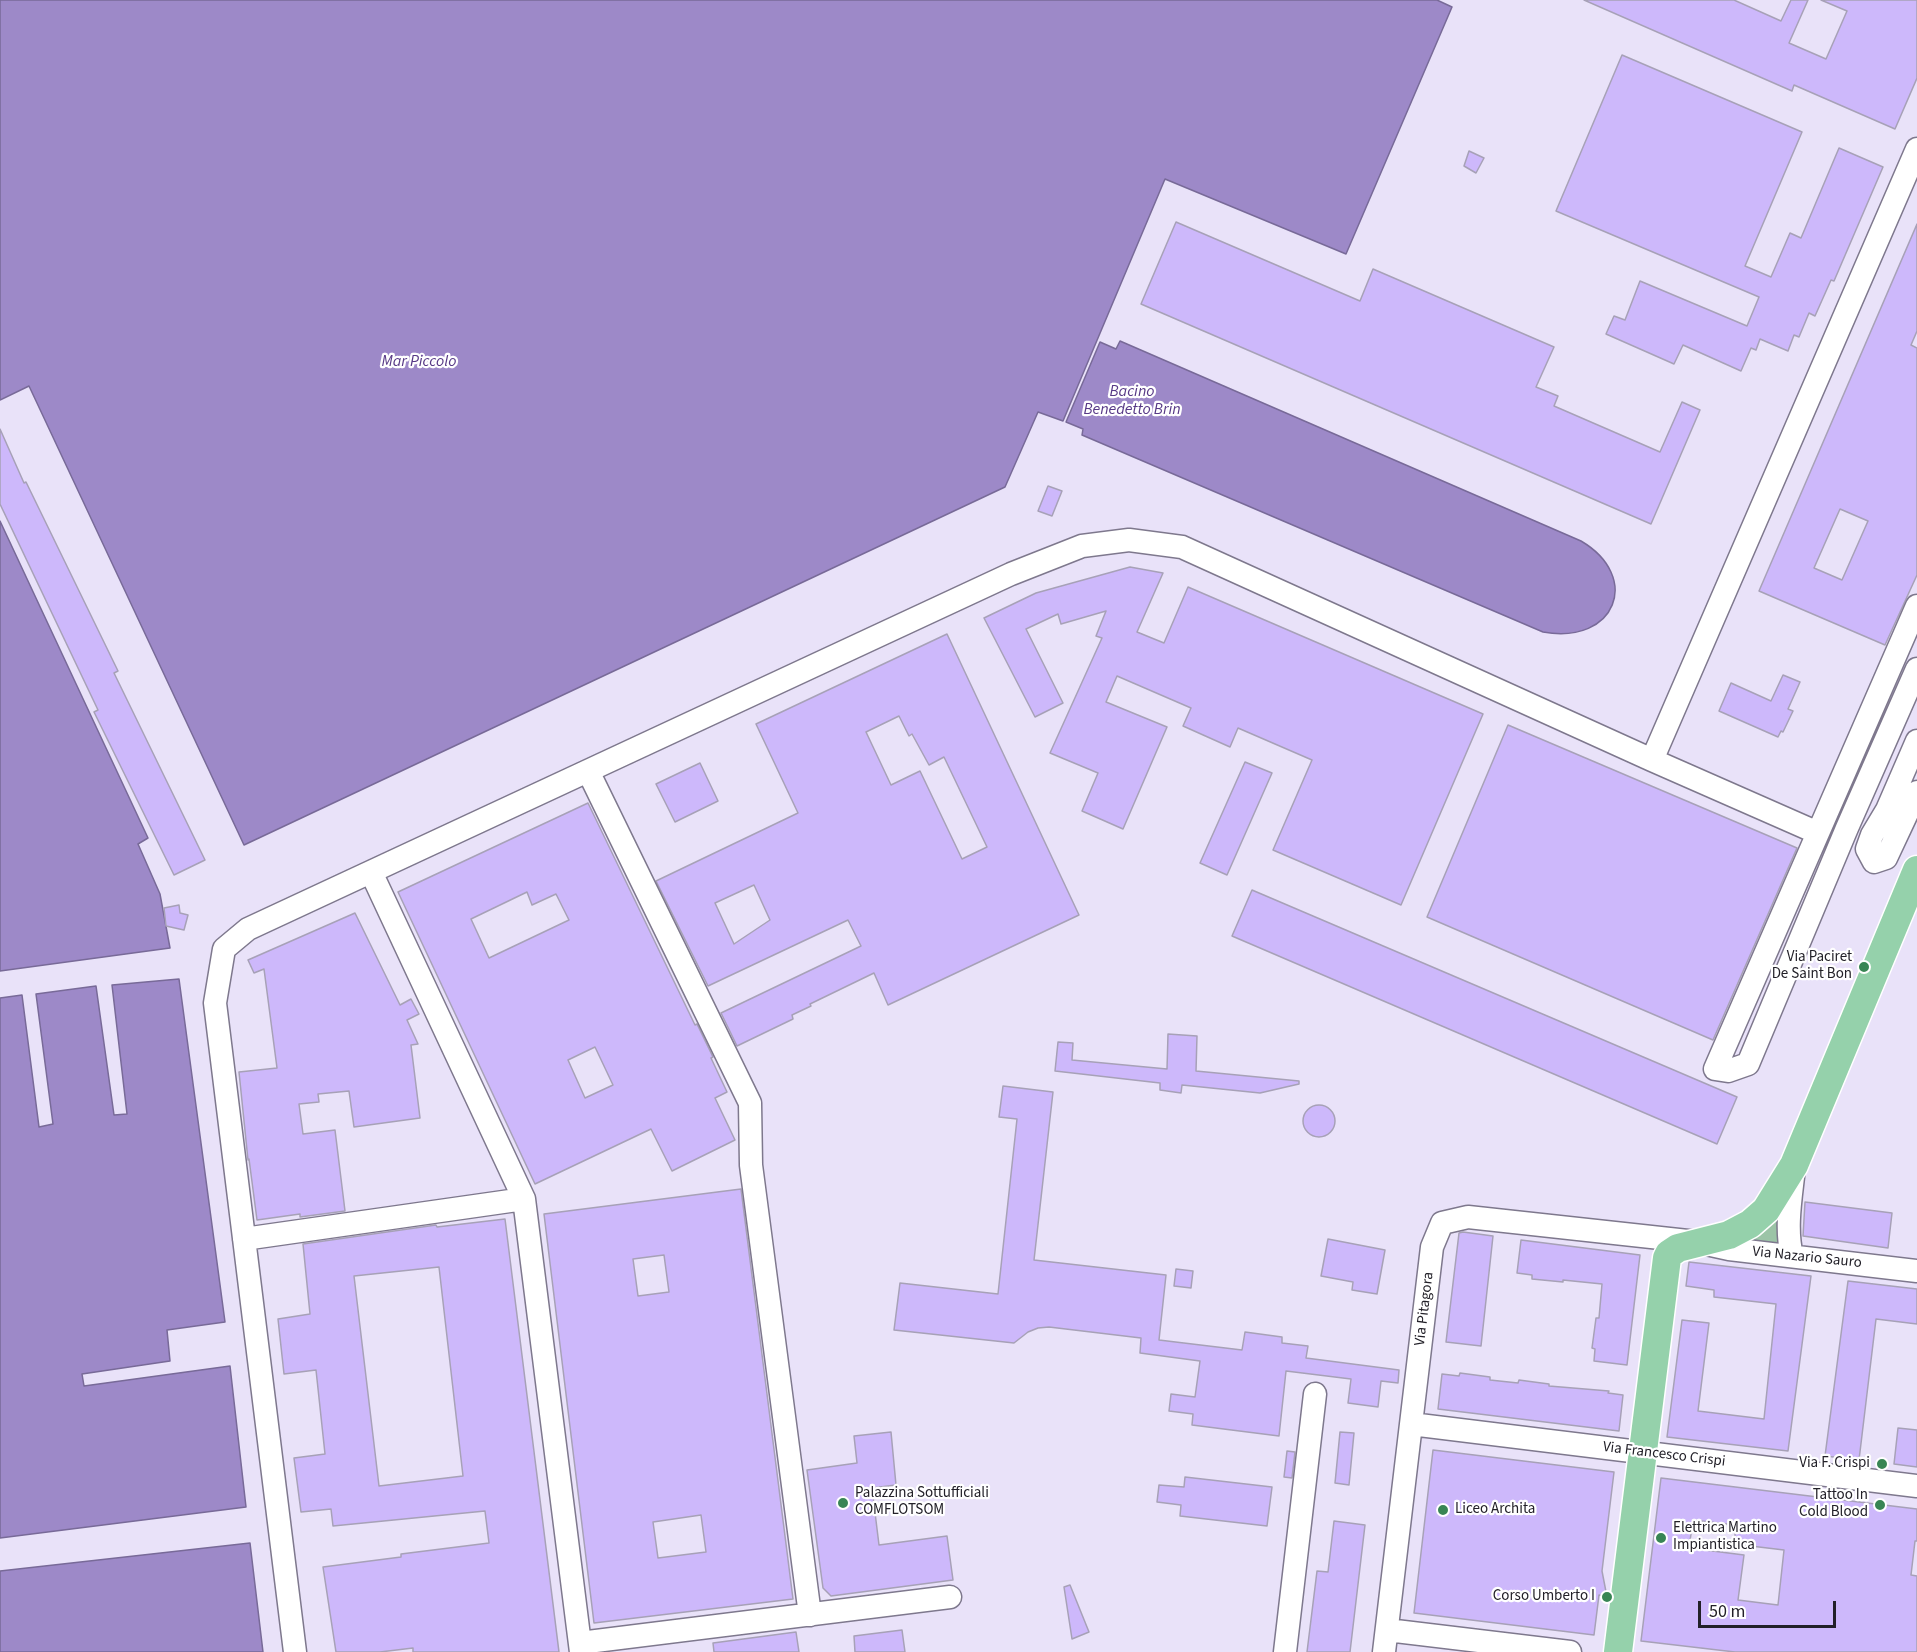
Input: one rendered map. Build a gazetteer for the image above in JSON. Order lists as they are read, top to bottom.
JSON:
{
  "streets": {
    "street": ["Via Nazario Sauro", "Via Pitagora", "Via Francesco Crispi"]
  },
  "crossings": [
    ["Via Nazario Sauro", "Via Pitagora"],
    ["Via Pitagora", "Via Francesco Crispi"]
  ],
  "water": ["Mar Piccolo", "Bacino Benedetto Brin"],
  "places": [
    "Via Paciret De Saint Bon",
    "Via F. Crispi",
    "Palazzina Sottufficiali COMFLOTSOM",
    "Tattoo In Cold Blood",
    "Liceo Archita",
    "Elettrica Martino Impiantistica",
    "Corso Umberto I"
  ],
  "scale_bar": "50 m"
}
